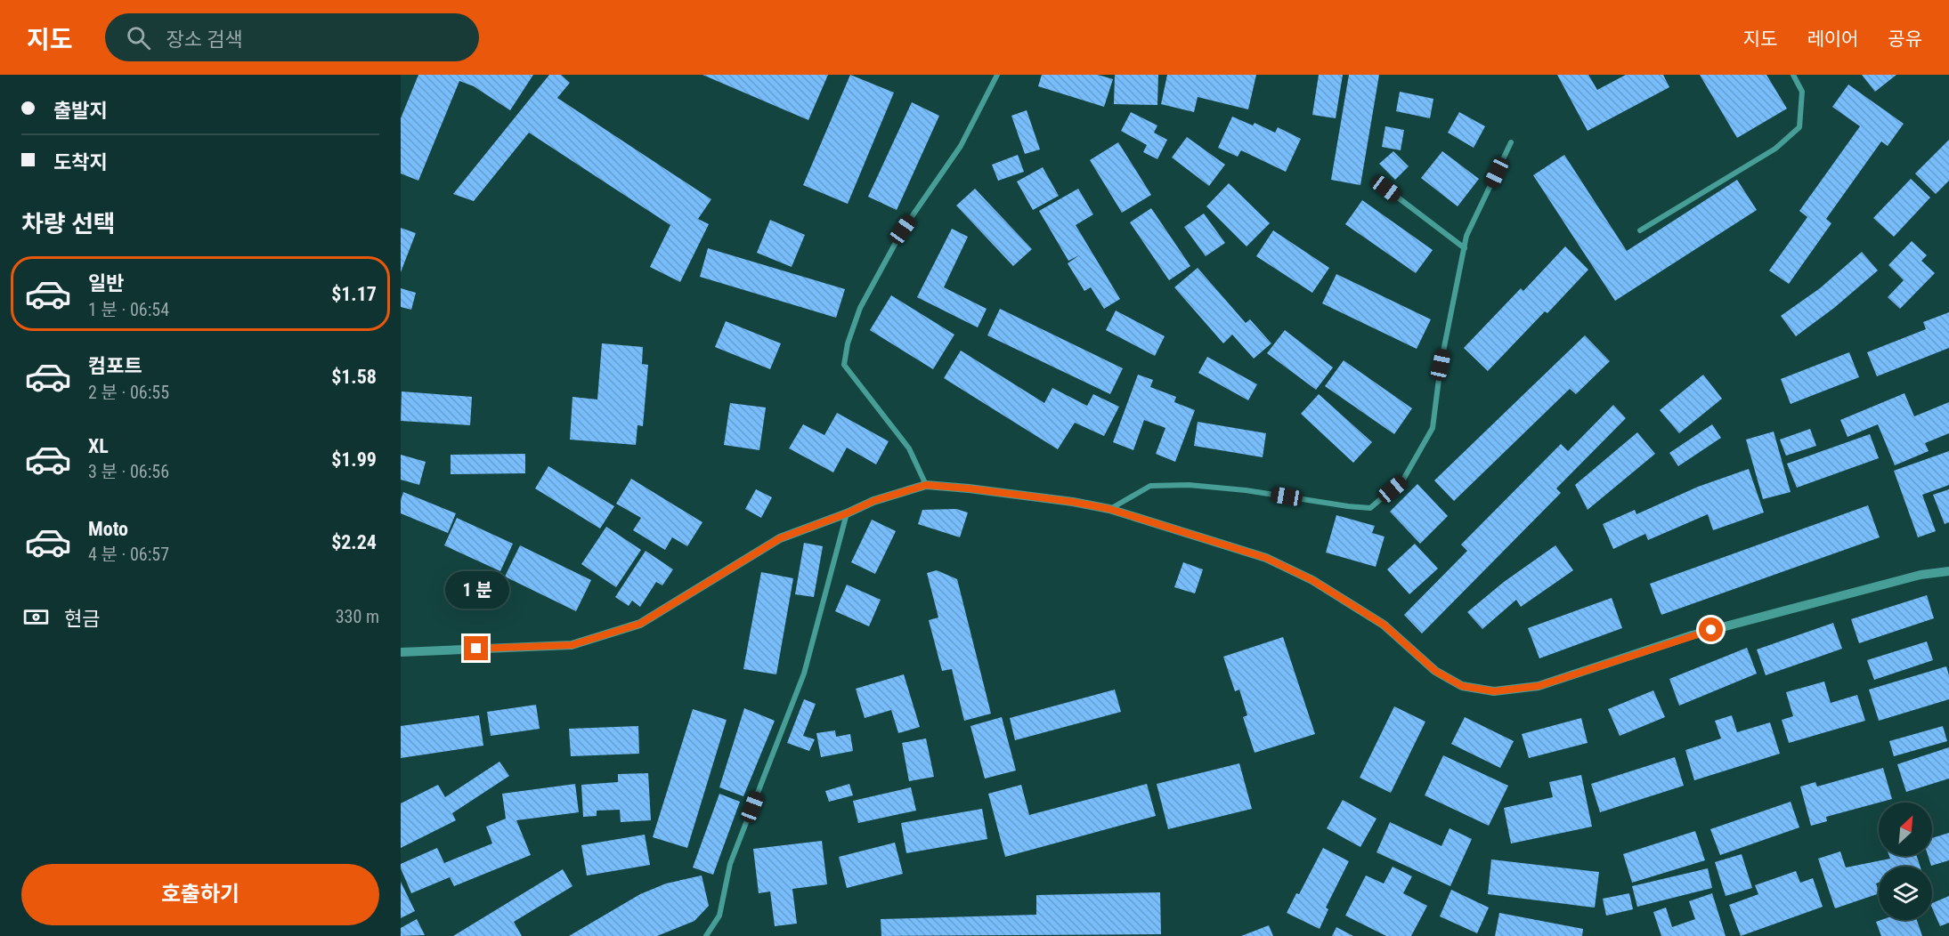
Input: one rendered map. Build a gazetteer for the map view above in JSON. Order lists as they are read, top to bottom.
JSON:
{
  "north": "top right",
  "page": {
    "header": "지도",
    "search": "장소 검색",
    "nav": ["지도", "레이어", "공유"],
    "banner": ["출발지", "도착지"],
    "heading": "차량 선택",
    "list": [
      {
        "name": "일반",
        "note": "1 분 · 06:54",
        "value": "$1.17"
      },
      {
        "name": "컴포트",
        "note": "2 분 · 06:55",
        "value": "$1.58"
      },
      {
        "name": "XL",
        "note": "3 분 · 06:56",
        "value": "$1.99"
      },
      {
        "name": "Moto",
        "note": "4 분 · 06:57",
        "value": "$2.24"
      }
    ],
    "bubble": "1 분",
    "pay": ["현금", "330 m"],
    "buttons": "호출하기"
  }
}
